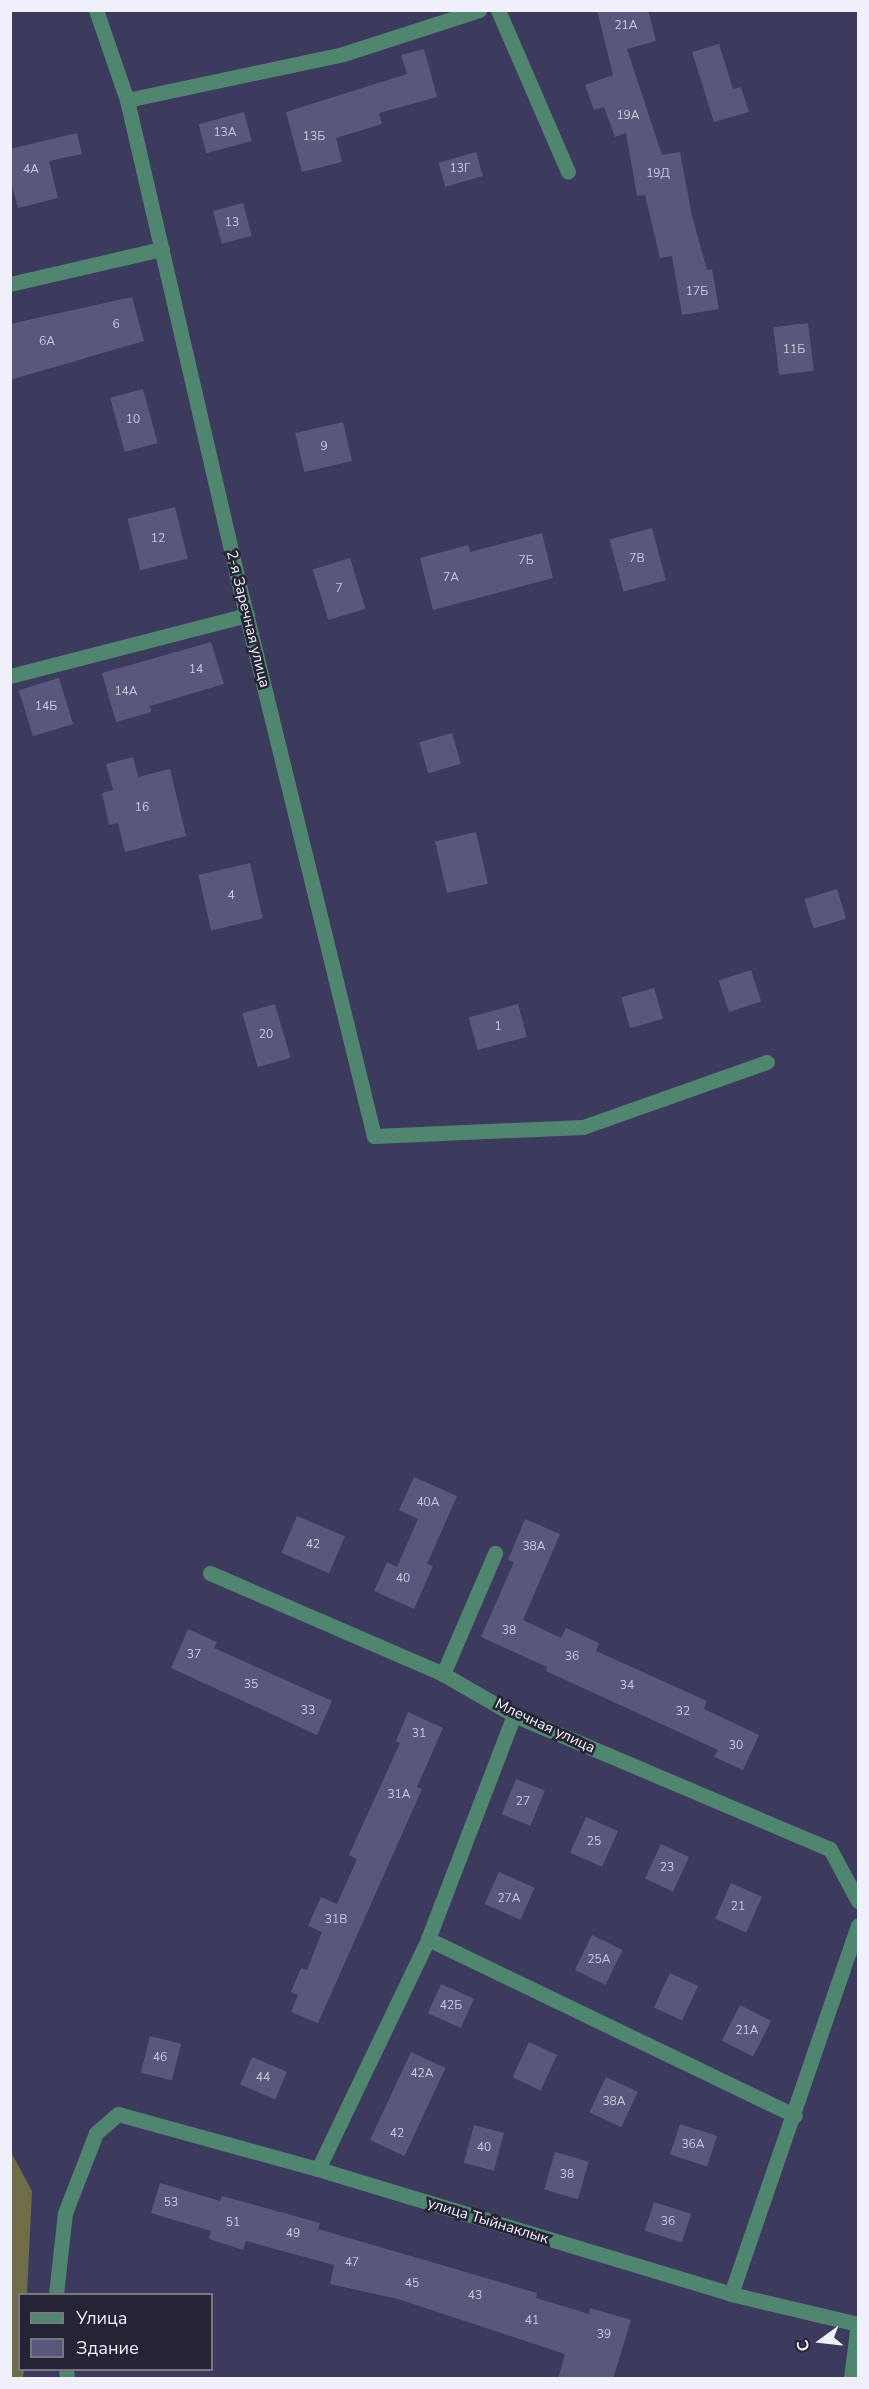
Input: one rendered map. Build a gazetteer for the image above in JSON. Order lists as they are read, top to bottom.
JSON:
{
  "streets": {
    "street": ["2-я Заречная улица", "Млечная улица", "улица Тыйнаклык"]
  },
  "house_numbers": [
    "21А",
    "19А",
    "13A",
    "13Б",
    "13Г",
    "4А",
    "19Д",
    "13",
    "17Б",
    "6",
    "6А",
    "11Б",
    "10",
    "9",
    "12",
    "7В",
    "7Б",
    "7А",
    "7",
    "14",
    "14А",
    "14Б",
    "16",
    "4",
    "1",
    "20",
    "40А",
    "42",
    "38А",
    "40",
    "38",
    "37",
    "36",
    "35",
    "34",
    "33",
    "32",
    "31",
    "30",
    "31А",
    "27",
    "25",
    "23",
    "27А",
    "21",
    "31В",
    "25А",
    "42Б",
    "21А",
    "46",
    "42А",
    "44",
    "38А",
    "42",
    "36А",
    "40",
    "38",
    "53",
    "36",
    "51",
    "49",
    "47",
    "45",
    "43",
    "41",
    "39"
  ],
  "legend": ["Улица", "Здание"],
  "north": "left"
}
